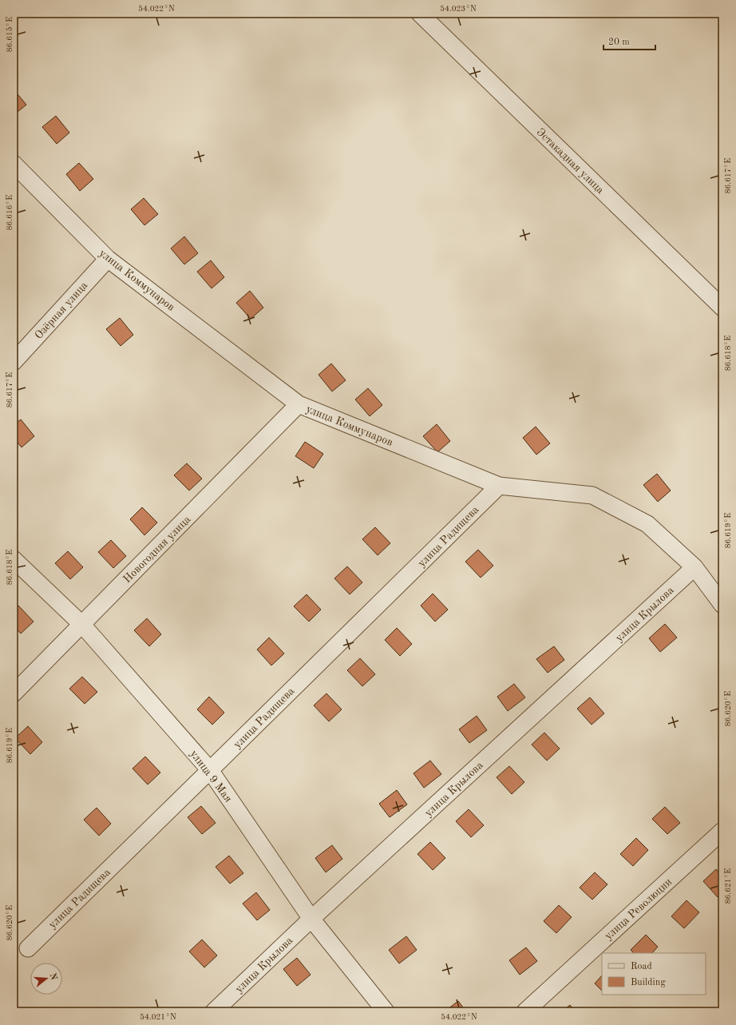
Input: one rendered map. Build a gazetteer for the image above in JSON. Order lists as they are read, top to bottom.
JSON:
{
  "streets": {
    "street": [
      "Эстакадная улица",
      "улица Коммунаров",
      "Озёрная улица",
      "улица Радищева",
      "Новогодняя улица",
      "улица Крылова",
      "улица 9 Мая",
      "улица Революции"
    ]
  },
  "crossings": [
    ["улица Коммунаров", "Озёрная улица"],
    ["улица Коммунаров", "улица Радищева"],
    ["улица Коммунаров", "Новогодняя улица"],
    ["улица Коммунаров", "улица Крылова"],
    ["улица Радищева", "улица 9 Мая"],
    ["Новогодняя улица", "улица 9 Мая"],
    ["улица Крылова", "улица 9 Мая"]
  ],
  "legend": ["Road", "Building"],
  "scale_bar": "20 m",
  "north": "right",
  "coordinates": [
    "54.022°N",
    "54.023°N",
    "86.615°E",
    "86.617°E",
    "86.616°E",
    "86.618°E",
    "86.619°E",
    "86.620°E",
    "86.621°E",
    "54.021°N"
  ]
}
